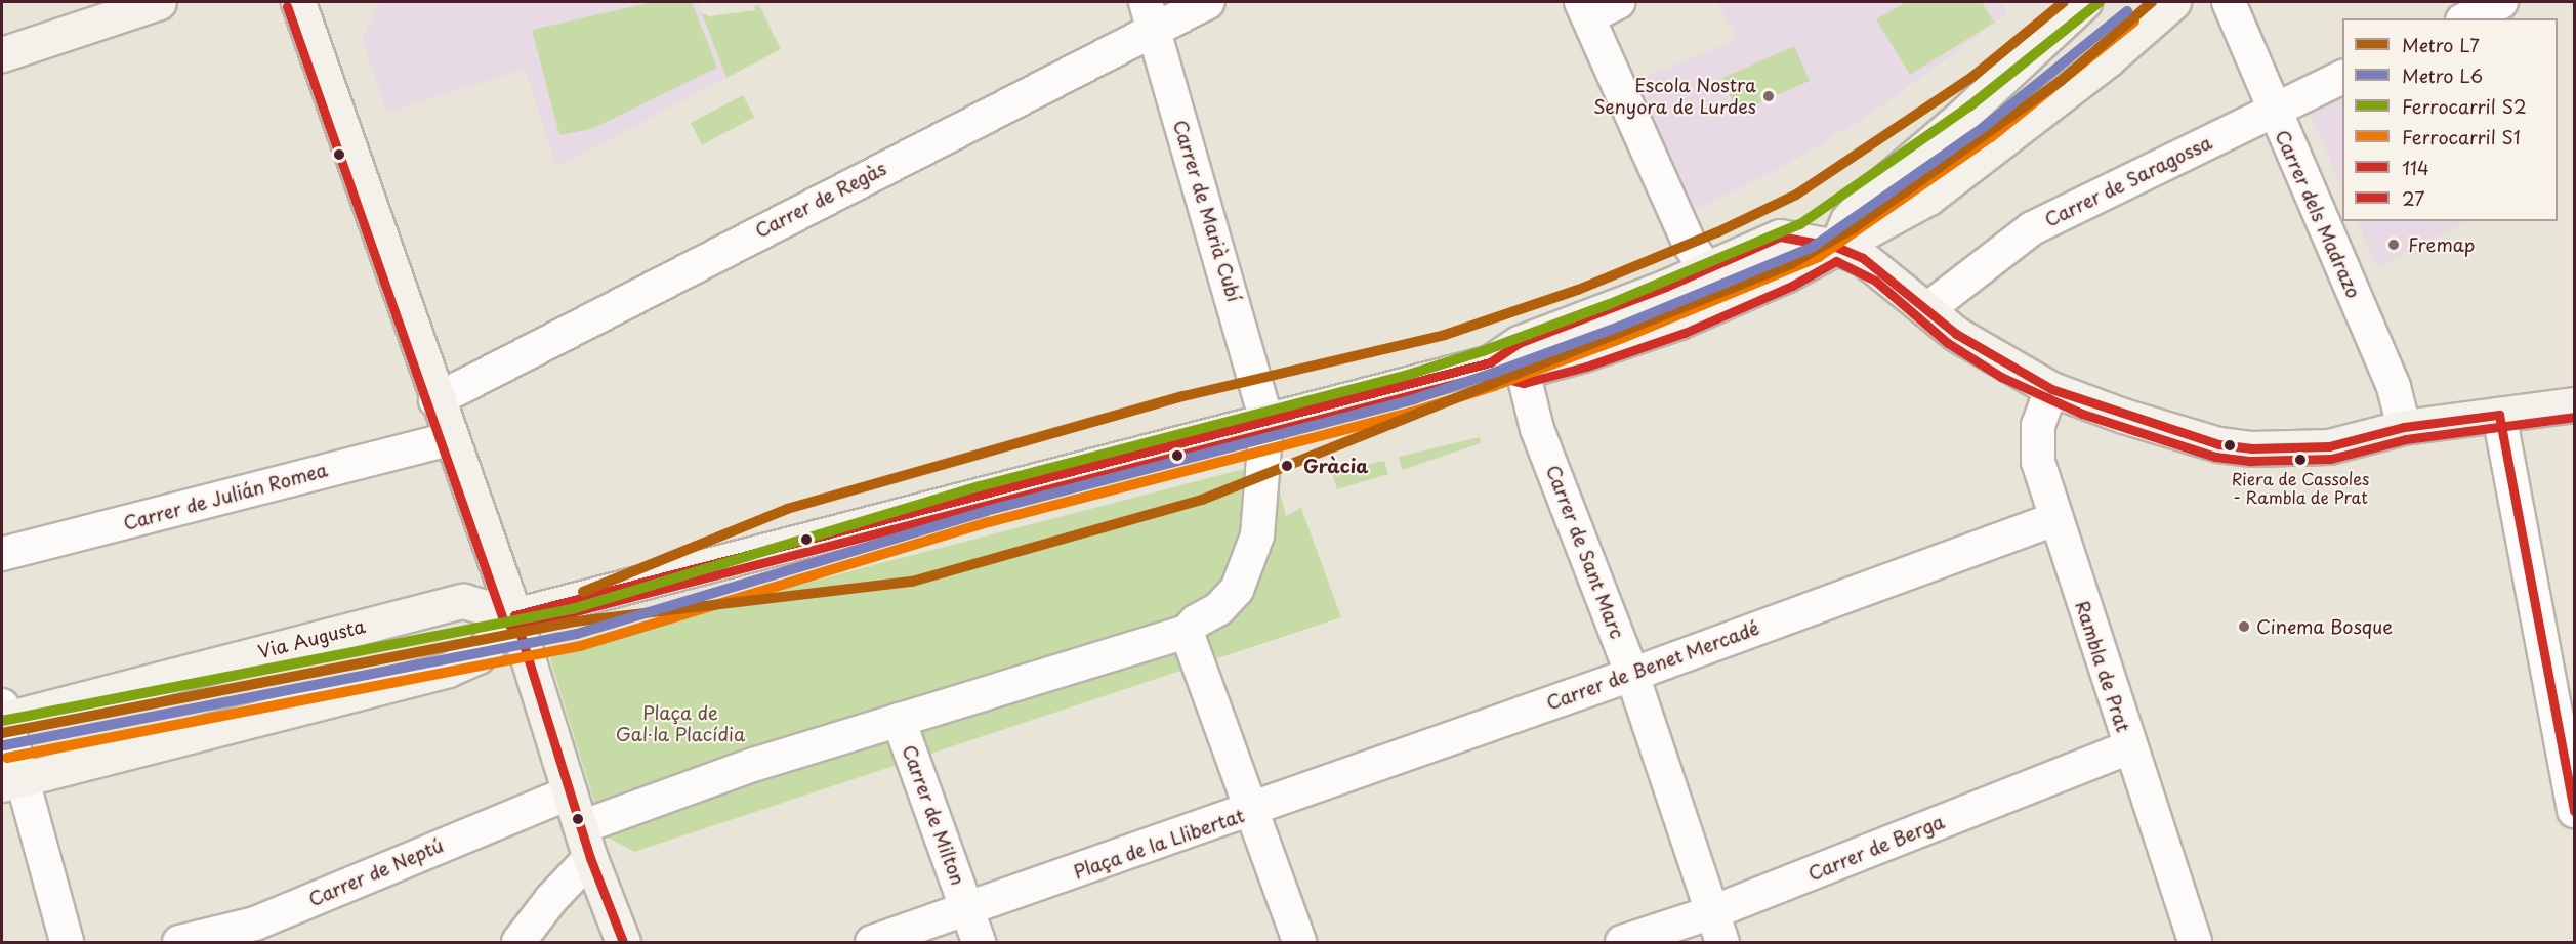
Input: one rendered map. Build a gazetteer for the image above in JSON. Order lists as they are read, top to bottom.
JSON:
{
  "streets": {
    "main road": ["Via Augusta"],
    "street": [
      "Carrer de Saragossa",
      "Carrer de Regàs",
      "Carrer de Marià Cubí",
      "Carrer dels Madrazo",
      "Carrer de Julián Romea",
      "Carrer de Sant Marc",
      "Carrer de Benet Mercadé",
      "Rambla de Prat",
      "Carrer de Milton",
      "Plaça de la Llibertat",
      "Carrer de Berga",
      "Carrer de Neptú"
    ]
  },
  "crossings": [
    ["Carrer de Saragossa", "Carrer dels Madrazo"],
    ["Carrer de Regàs", "Carrer de Marià Cubí"],
    ["Carrer de Sant Marc", "Carrer de Benet Mercadé"],
    ["Carrer de Sant Marc", "Carrer de Berga"],
    ["Carrer de Benet Mercadé", "Rambla de Prat"],
    ["Carrer de Benet Mercadé", "Plaça de la Llibertat"],
    ["Rambla de Prat", "Carrer de Berga"],
    ["Carrer de Milton", "Plaça de la Llibertat"]
  ],
  "parks": ["Plaça de Gal·la Placídia"],
  "places": [
    "Escola Nostra Senyora de Lurdes",
    "Fremap",
    "Riera de Cassoles - Rambla de Prat",
    "Gràcia",
    "Cinema Bosque"
  ],
  "lines": [
    "metro line L7",
    "rail line S2",
    "transit line 27",
    "metro line L6",
    "rail line S1",
    "transit line 114"
  ],
  "legend": [
    "Metro L7",
    "Metro L6",
    "Ferrocarril S2",
    "Ferrocarril S1",
    "114",
    "27"
  ]
}
